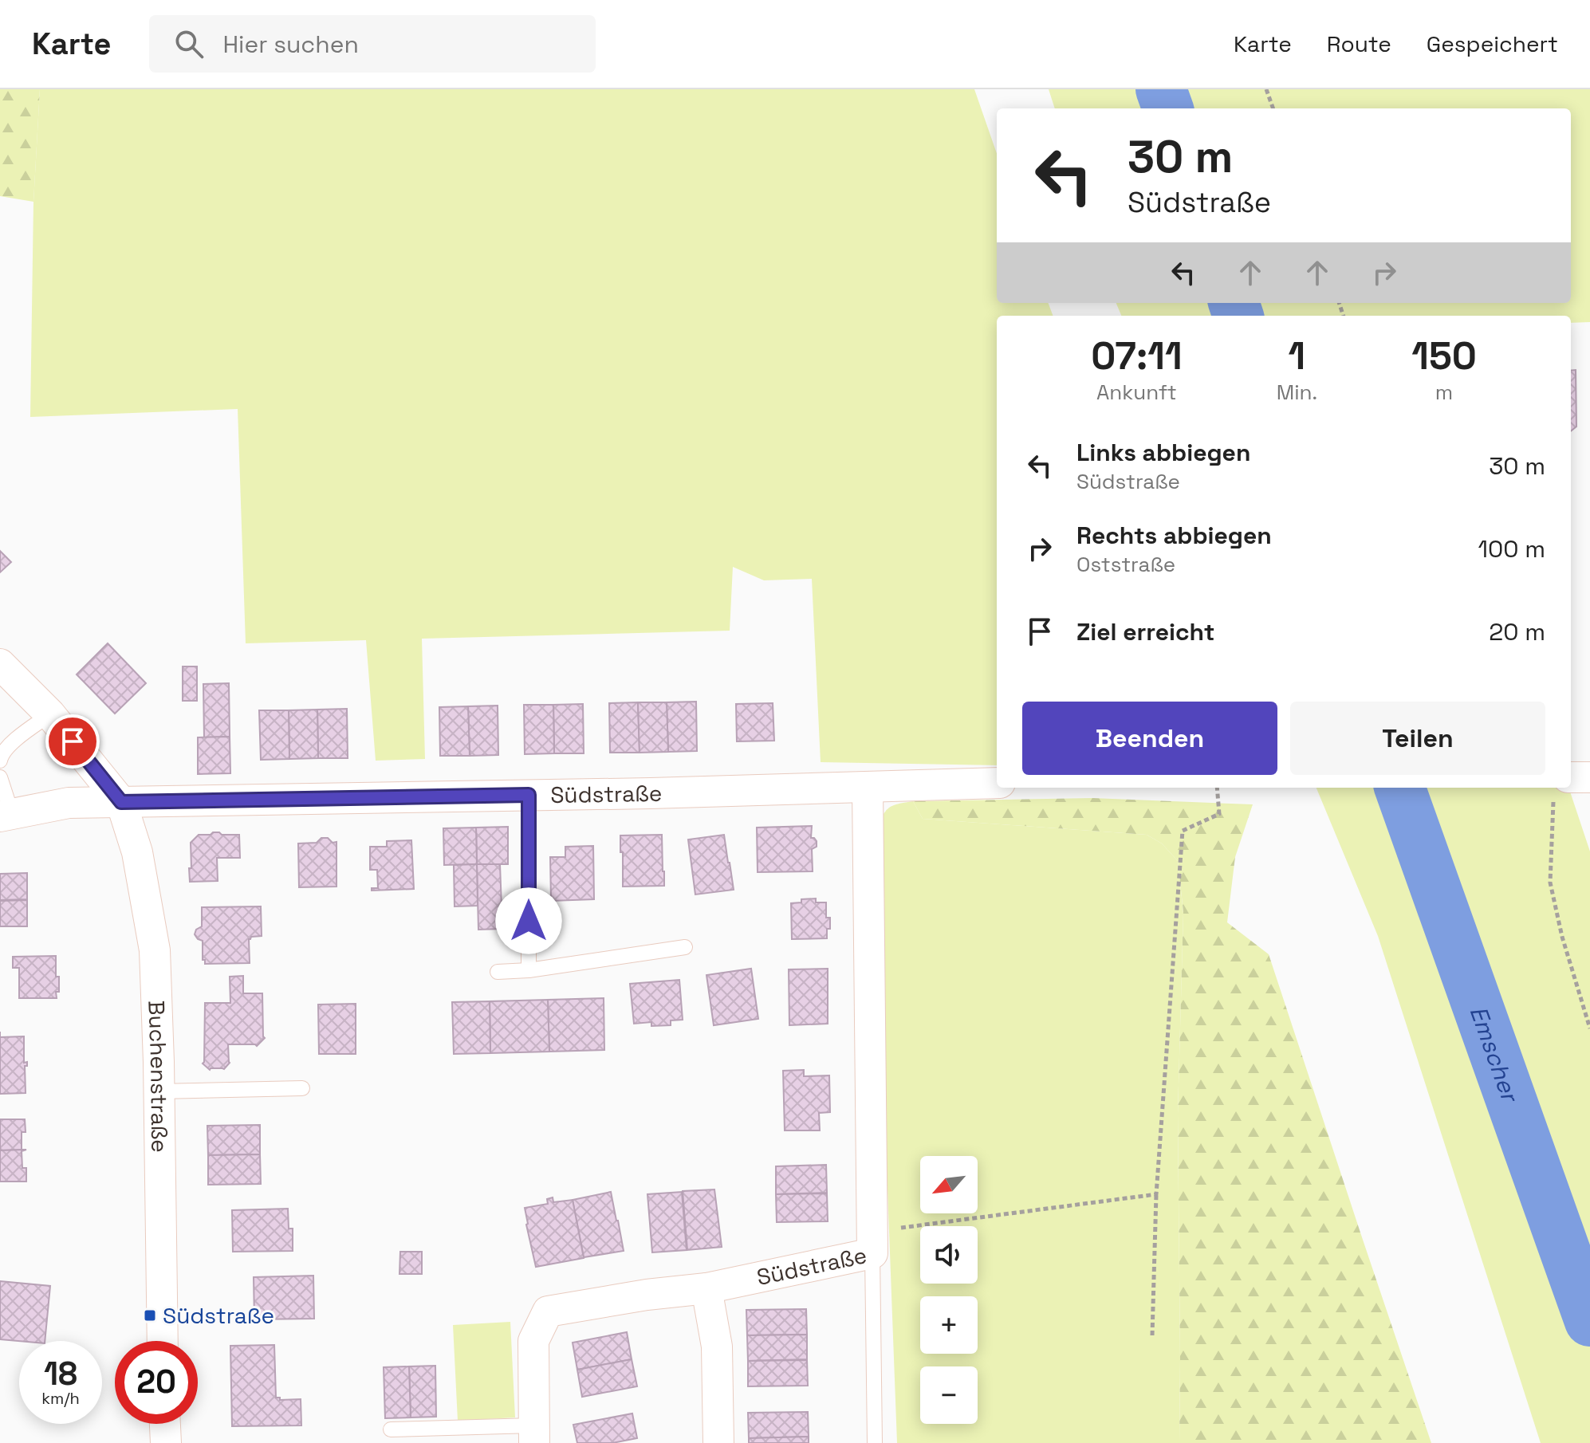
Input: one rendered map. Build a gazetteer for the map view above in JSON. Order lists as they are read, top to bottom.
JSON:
{
  "streets": {
    "street": ["Südstraße", "Buchenstraße"]
  },
  "crossings": [
    ["Südstraße", "Buchenstraße"]
  ],
  "water": ["Emscher"],
  "places": {
    "transit": ["Südstraße"]
  },
  "north": "bottom left",
  "page": {
    "header": "Karte",
    "search": "Hier suchen",
    "nav": ["Karte", "Route", "Gespeichert"],
    "turn": ["30 m", "Südstraße"],
    "eta": [
      "07:11",
      "Ankunft",
      "1",
      "Min.",
      "150",
      "m"
    ],
    "list": [
      {
        "name": "Links abbiegen",
        "note": "Südstraße",
        "value": "30 m"
      },
      {
        "name": "Rechts abbiegen",
        "note": "Oststraße",
        "value": "100 m"
      },
      {
        "name": "Ziel erreicht",
        "value": "20 m"
      }
    ],
    "buttons": ["Beenden", "Teilen"],
    "map_buttons": ["+", "−"],
    "speed": "18 km/h",
    "limit": "20"
  }
}
